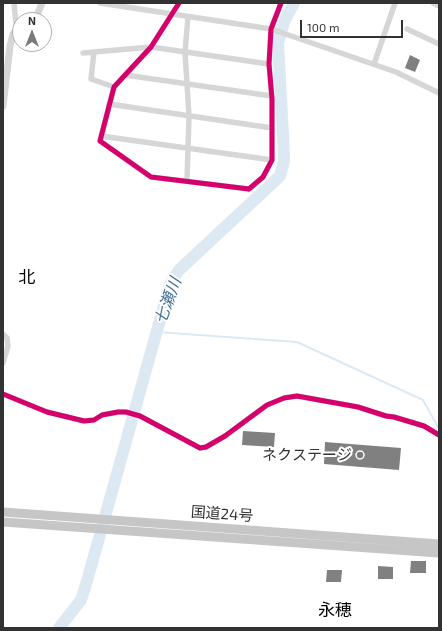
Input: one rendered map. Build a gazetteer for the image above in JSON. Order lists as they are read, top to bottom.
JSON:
{
  "streets": {
    "highway": ["国道24号"]
  },
  "districts": ["北", "永穂"],
  "water": ["七瀬川"],
  "places": ["ネクステージ"],
  "scale_bar": "100 m",
  "north": "top"
}
